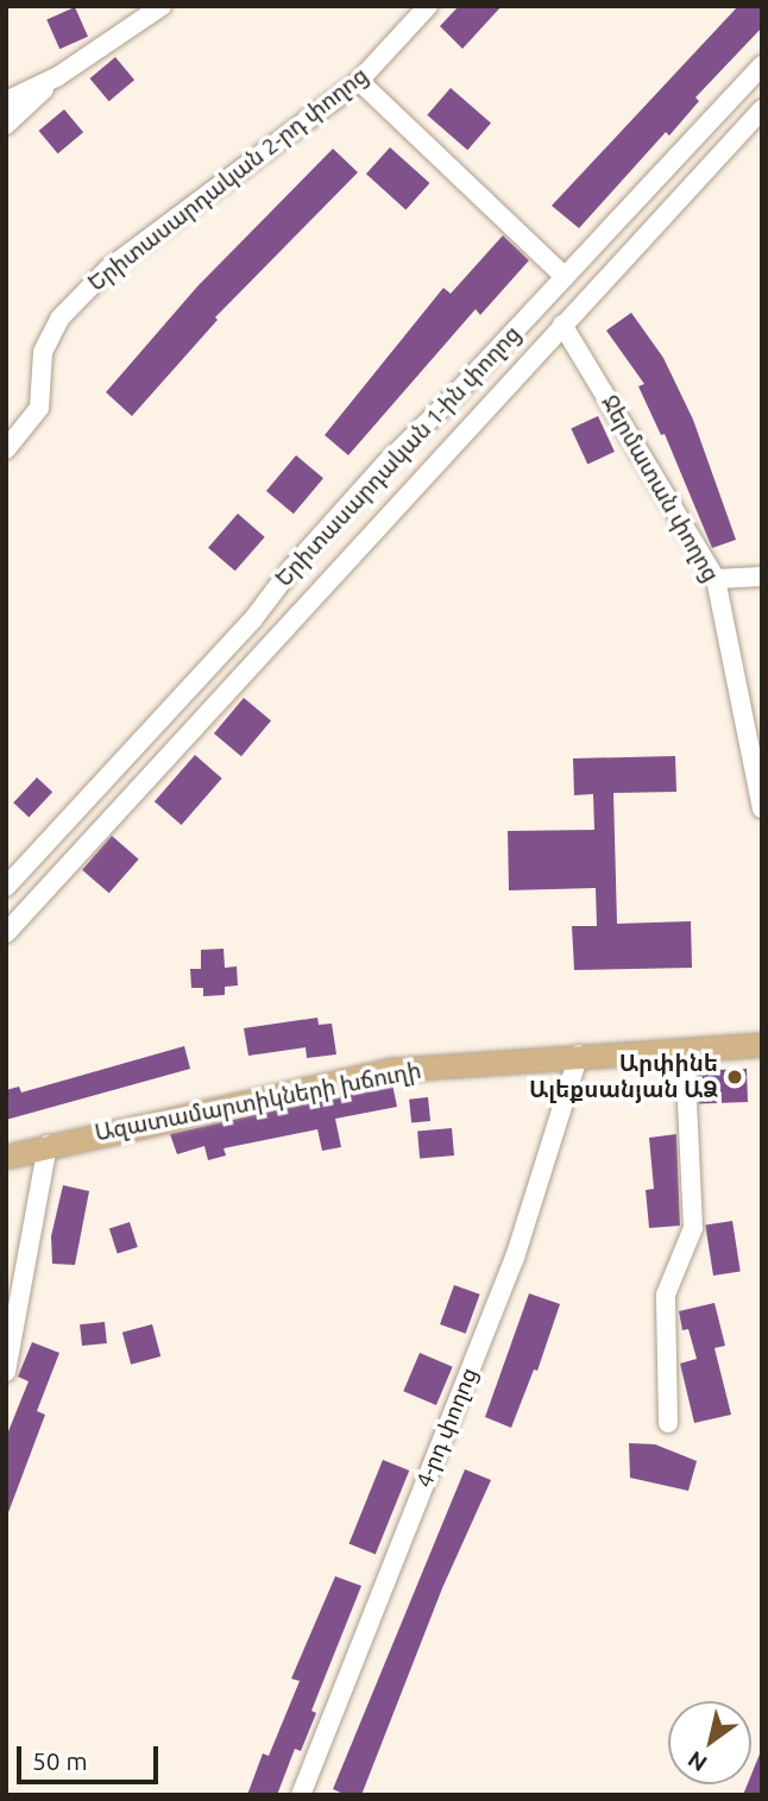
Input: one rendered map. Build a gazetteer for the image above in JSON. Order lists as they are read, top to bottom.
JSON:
{
  "streets": {
    "main road": ["Ազատամարտիկների խճուղի"],
    "street": [
      "Երիտասարդական 2-րդ փողոց",
      "Երիտասարդական 1-ին փողոց",
      "Ջերմատան փողոց",
      "4-րդ փողոց"
    ]
  },
  "crossings": [
    ["Ազատամարտիկների խճուղի", "4-րդ փողոց"]
  ],
  "places": ["Արփինե Ալեքսանյան ԱՁ"],
  "scale_bar": "50 m",
  "north": "bottom left"
}
